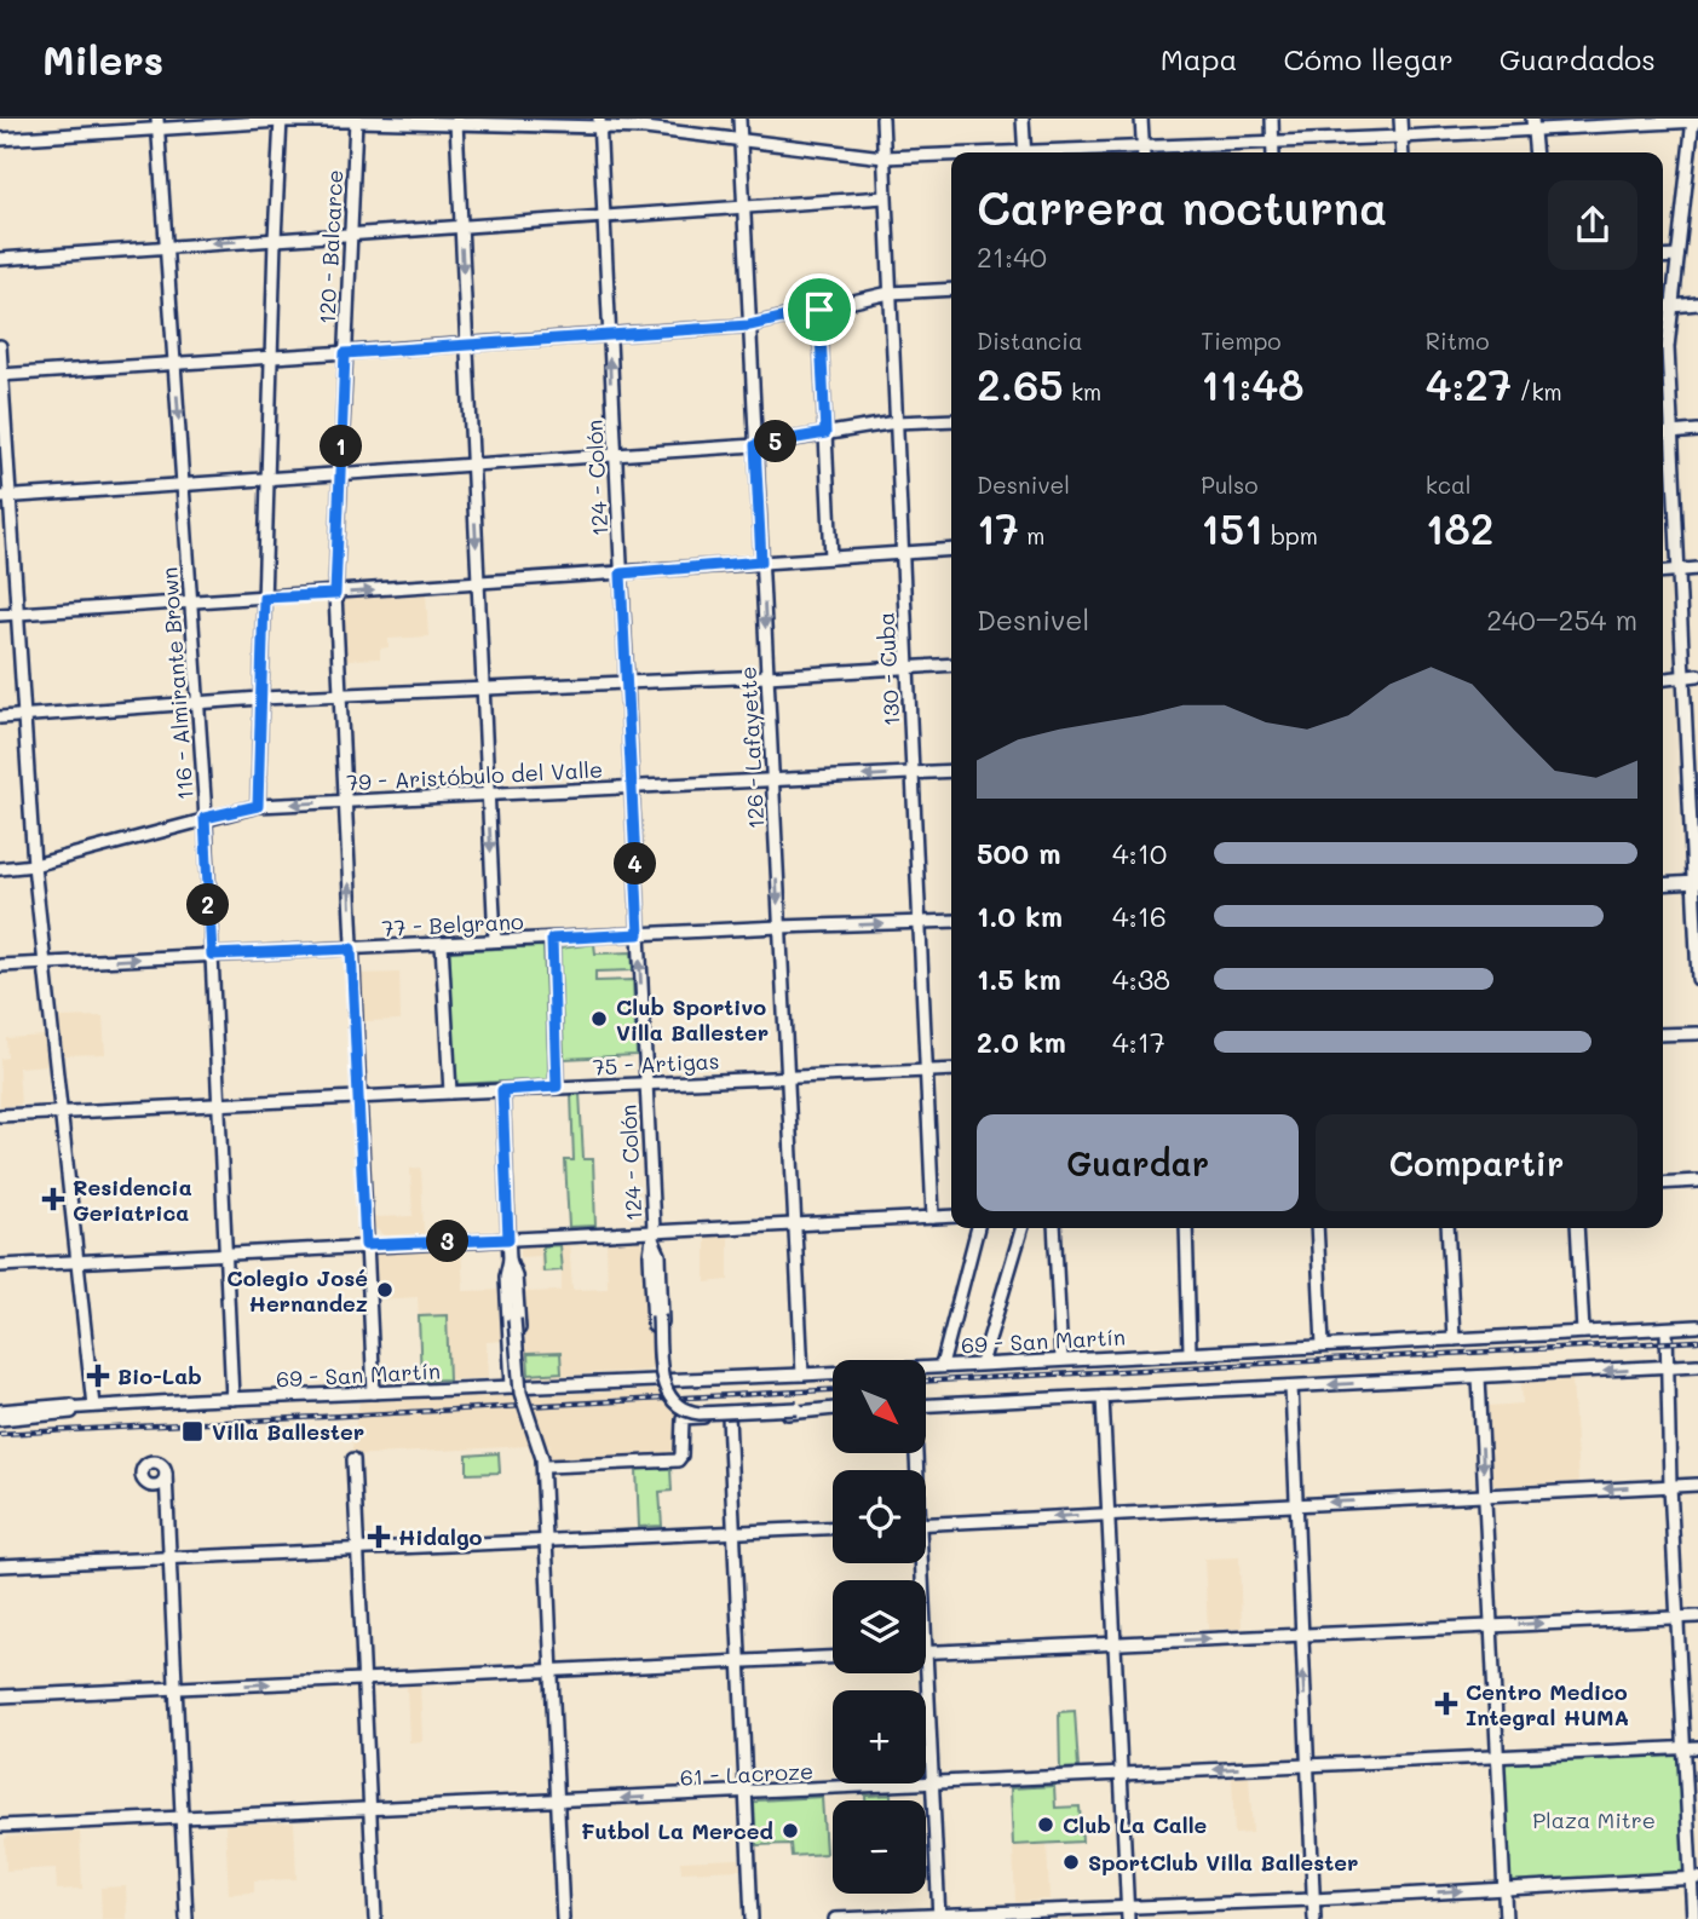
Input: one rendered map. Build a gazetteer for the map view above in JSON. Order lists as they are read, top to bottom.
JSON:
{
  "streets": {
    "street": [
      "120 - Balcarce",
      "124 - Colón",
      "130 - Cuba",
      "116 - Almirante Brown",
      "126 - Lafayette",
      "79 - Aristóbulo del Valle",
      "77 - Belgrano",
      "75 - Artigas",
      "69 - San Martín",
      "61 - Lacroze"
    ]
  },
  "crossings": [
    ["120 - Balcarce", "79 - Aristóbulo del Valle"],
    ["120 - Balcarce", "77 - Belgrano"],
    ["120 - Balcarce", "75 - Artigas"],
    ["120 - Balcarce", "69 - San Martín"],
    ["124 - Colón", "79 - Aristóbulo del Valle"],
    ["124 - Colón", "77 - Belgrano"],
    ["124 - Colón", "75 - Artigas"],
    ["124 - Colón", "69 - San Martín"],
    ["130 - Cuba", "79 - Aristóbulo del Valle"],
    ["130 - Cuba", "77 - Belgrano"],
    ["130 - Cuba", "75 - Artigas"],
    ["116 - Almirante Brown", "79 - Aristóbulo del Valle"],
    ["116 - Almirante Brown", "77 - Belgrano"],
    ["116 - Almirante Brown", "75 - Artigas"],
    ["116 - Almirante Brown", "69 - San Martín"],
    ["126 - Lafayette", "79 - Aristóbulo del Valle"],
    ["126 - Lafayette", "77 - Belgrano"],
    ["126 - Lafayette", "75 - Artigas"],
    ["126 - Lafayette", "69 - San Martín"]
  ],
  "parks": ["Plaza Mitre"],
  "places": {
    "other": [
      "Club Sportivo Villa Ballester",
      "Colegio José Hernandez",
      "Club La Calle",
      "Futbol La Merced",
      "SportClub Villa Ballester"
    ],
    "health": [
      "Residencia Geriatrica",
      "Bio-Lab",
      "Hidalgo",
      "Centro Medico Integral HUMA"
    ],
    "transit": ["Villa Ballester"]
  },
  "north": "bottom right",
  "page": {
    "header": "Milers",
    "nav": ["Mapa", "Cómo llegar", "Guardados"],
    "heading": ["Carrera nocturna", "21:40"],
    "stats": [
      ["Distancia", "2.65 km"],
      ["Tiempo", "11:48"],
      ["Ritmo", "4:27 /km"],
      ["Desnivel", "17 m"],
      ["Pulso", "151 bpm"],
      ["kcal", "182"]
    ],
    "pins": [
      "5",
      "1",
      "4",
      "2",
      "3"
    ],
    "chart": ["Desnivel", "240–254 m"],
    "list": [
      {
        "name": "500 m",
        "note": "4:10"
      },
      {
        "name": "1.0 km",
        "note": "4:16"
      },
      {
        "name": "1.5 km",
        "note": "4:38"
      },
      {
        "name": "2.0 km",
        "note": "4:17"
      }
    ],
    "buttons": ["Guardar", "Compartir"],
    "map_buttons": ["+", "−"]
  }
}
